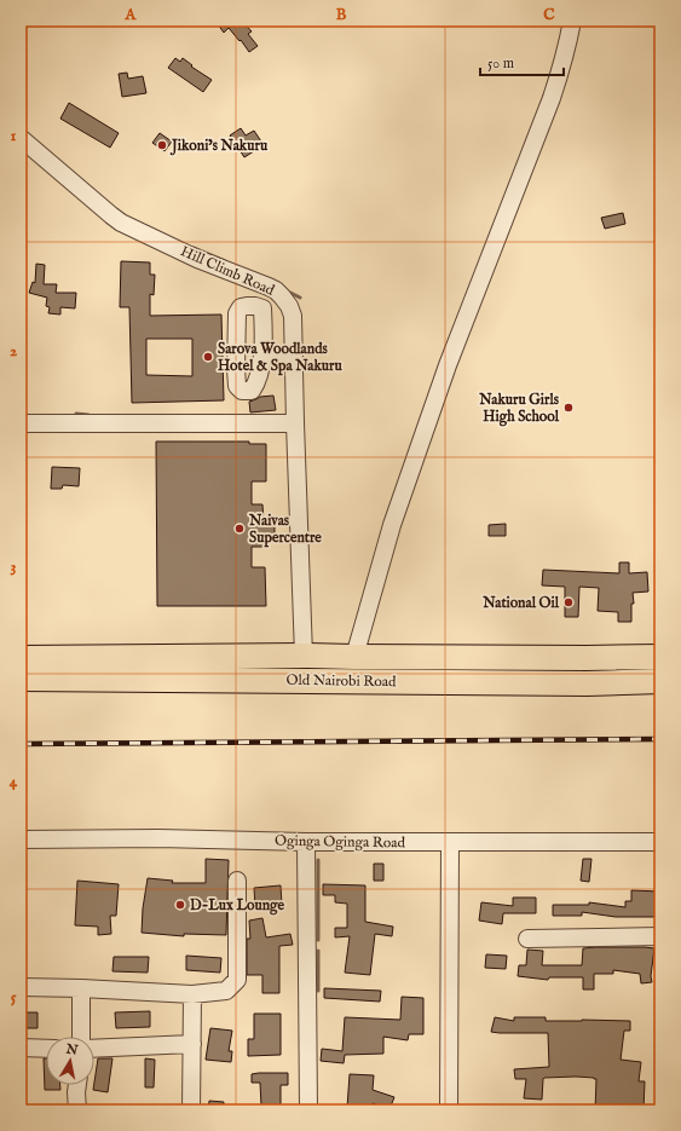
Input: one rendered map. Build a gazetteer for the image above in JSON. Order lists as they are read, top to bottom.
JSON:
{
  "streets": {
    "highway": ["Old Nairobi Road"],
    "street": ["Hill Climb Road", "Oginga Oginga Road"]
  },
  "crossings": [
    ["Hill Climb Road", "Old Nairobi Road"]
  ],
  "places": [
    "Jikoni’s Nakuru",
    "Sarova Woodlands Hotel & Spa Nakuru",
    "Nakuru Girls High School",
    "Naivas Supercentre",
    "National Oil",
    "D-Lux Lounge"
  ],
  "scale_bar": "50 m",
  "north": "top",
  "grid": {
    "columns": ["A", "B", "C"],
    "rows": [
      "1",
      "2",
      "3",
      "4",
      "5"
    ]
  }
}
